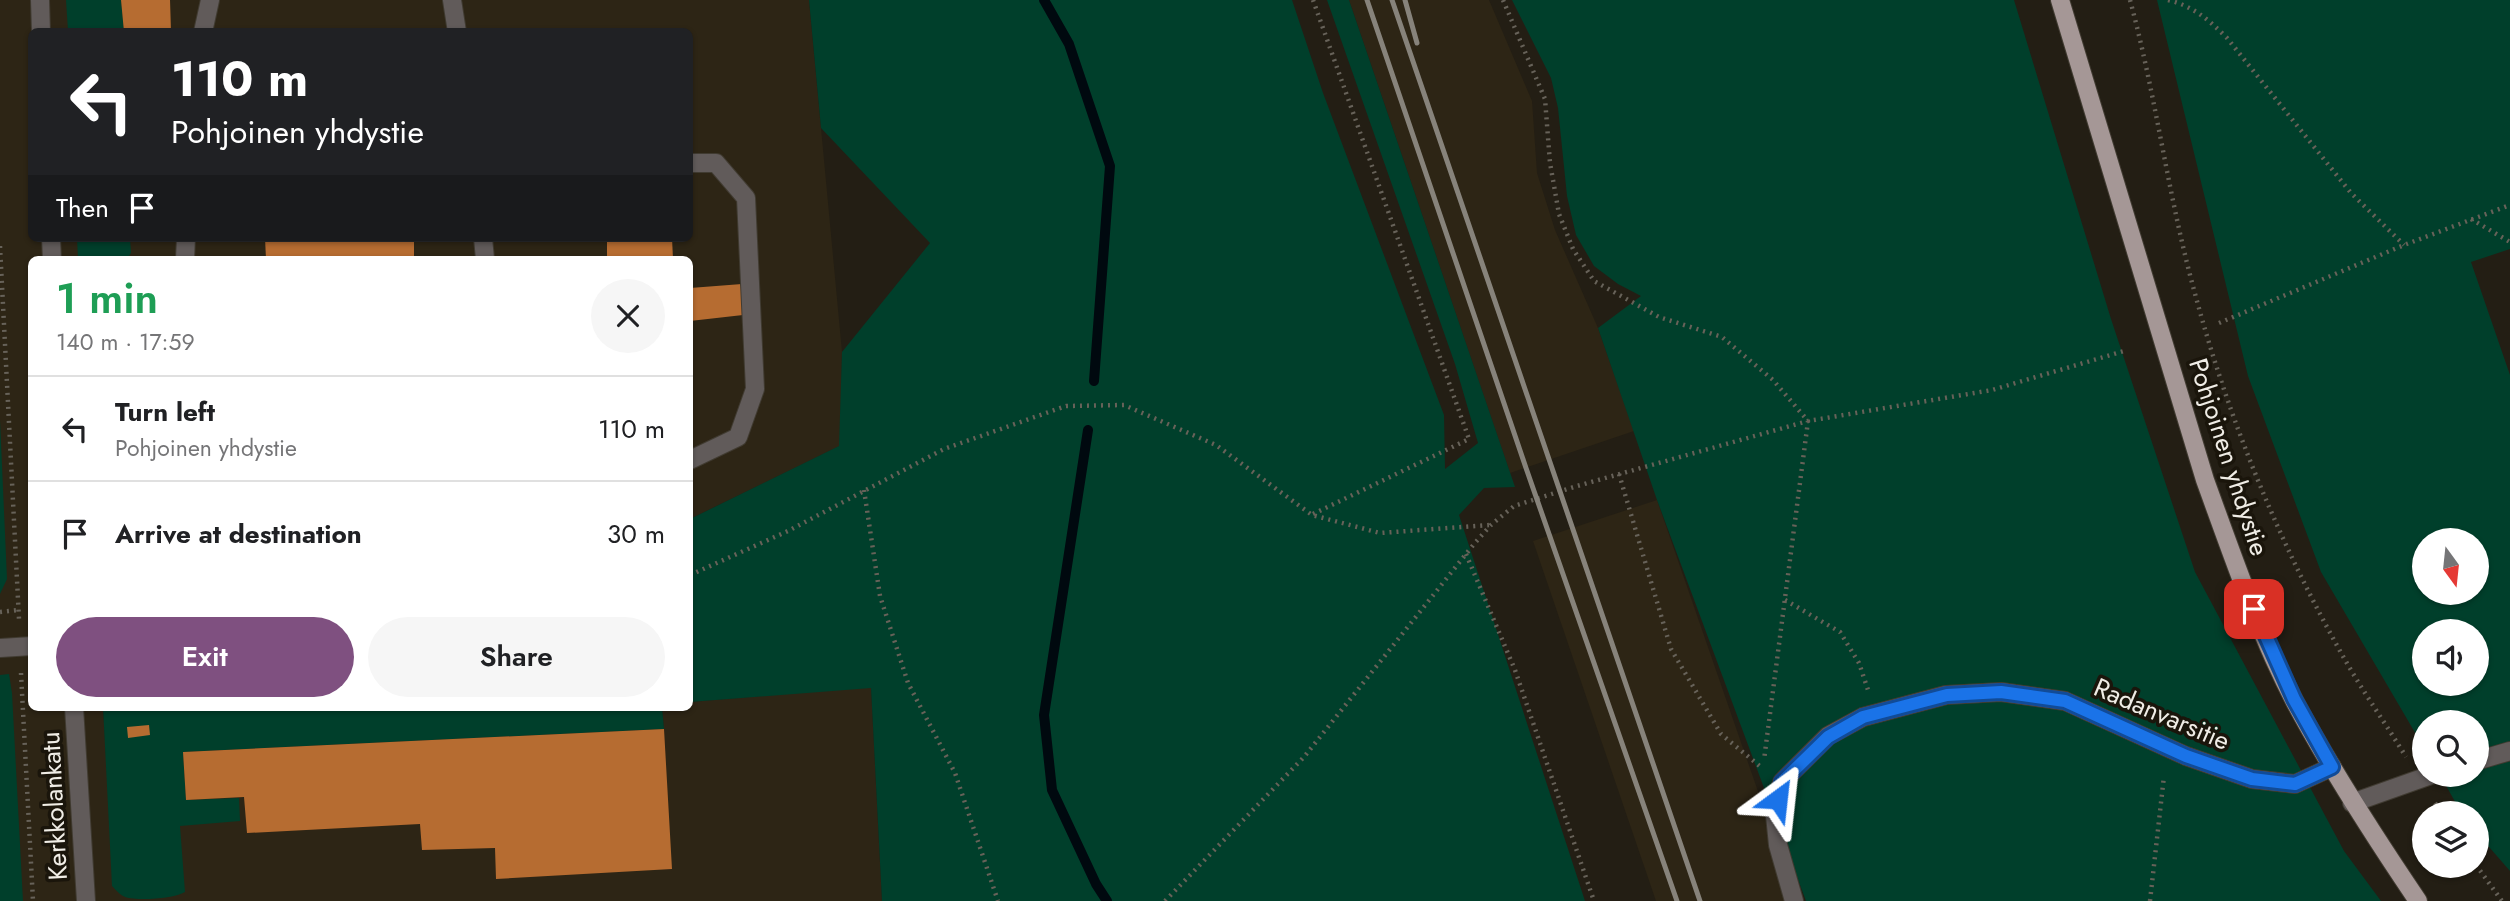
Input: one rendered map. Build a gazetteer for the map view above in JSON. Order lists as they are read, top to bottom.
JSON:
{
  "streets": {
    "main road": ["Pohjoinen yhdystie"],
    "street": ["Radanvarsitie", "Kerkkolankatu"]
  },
  "crossings": [
    ["Pohjoinen yhdystie", "Radanvarsitie"]
  ],
  "north": "bottom",
  "page": {
    "turn": ["110 m", "Pohjoinen yhdystie"],
    "then": "Then",
    "heading": ["1 min", "140 m · 17:59"],
    "list": [
      {
        "name": "Turn left",
        "note": "Pohjoinen yhdystie",
        "value": "110 m"
      },
      {
        "name": "Arrive at destination",
        "value": "30 m"
      }
    ],
    "buttons": ["Exit", "Share"]
  }
}
